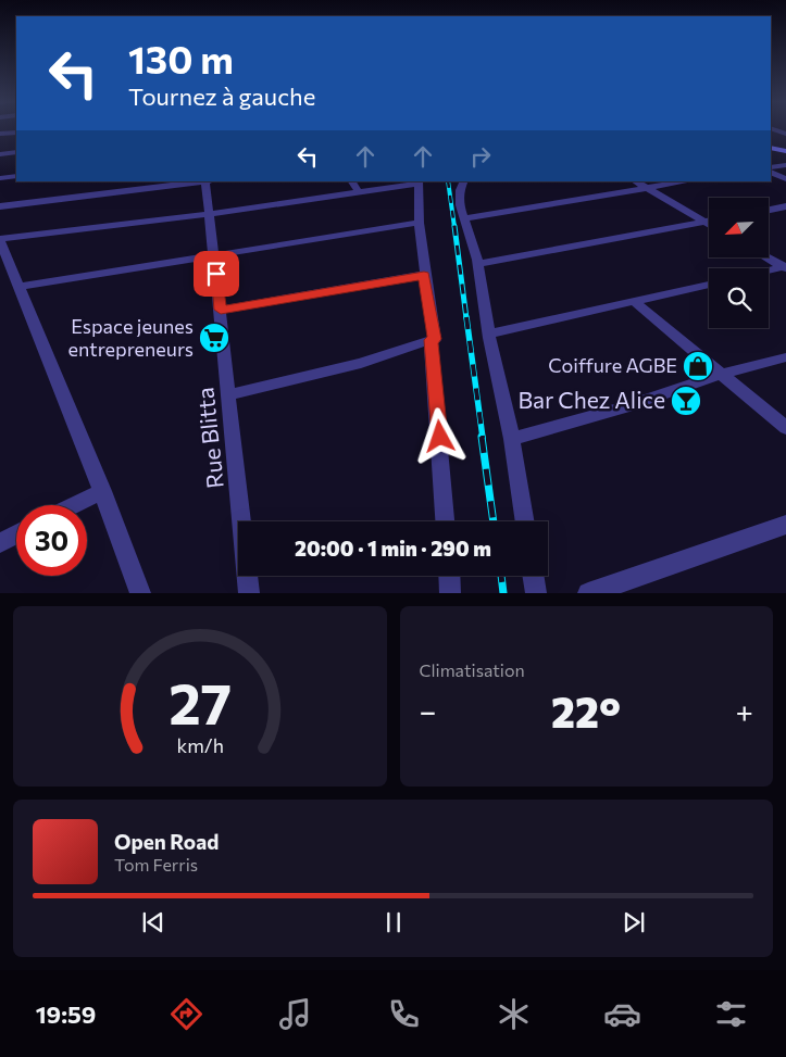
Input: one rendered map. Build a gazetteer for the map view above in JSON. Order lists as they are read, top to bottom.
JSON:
{
  "streets": {
    "street": ["Rue Blitta"]
  },
  "places": {
    "supermarket": ["Espace jeunes entrepreneurs"],
    "shop": ["Coiffure AGBE"],
    "bar": ["Bar Chez Alice"]
  },
  "north": "bottom left",
  "page": {
    "turn": ["130 m", "Tournez à gauche"],
    "limit": "30",
    "trip": "20:00 · 1 min · 290 m",
    "tile": "Climatisation",
    "heat": ["−", "22°", "+"],
    "song": ["Open Road", "Tom Ferris"],
    "tabs": "19:59",
    "gauge": ["27", "km/h"]
  }
}
